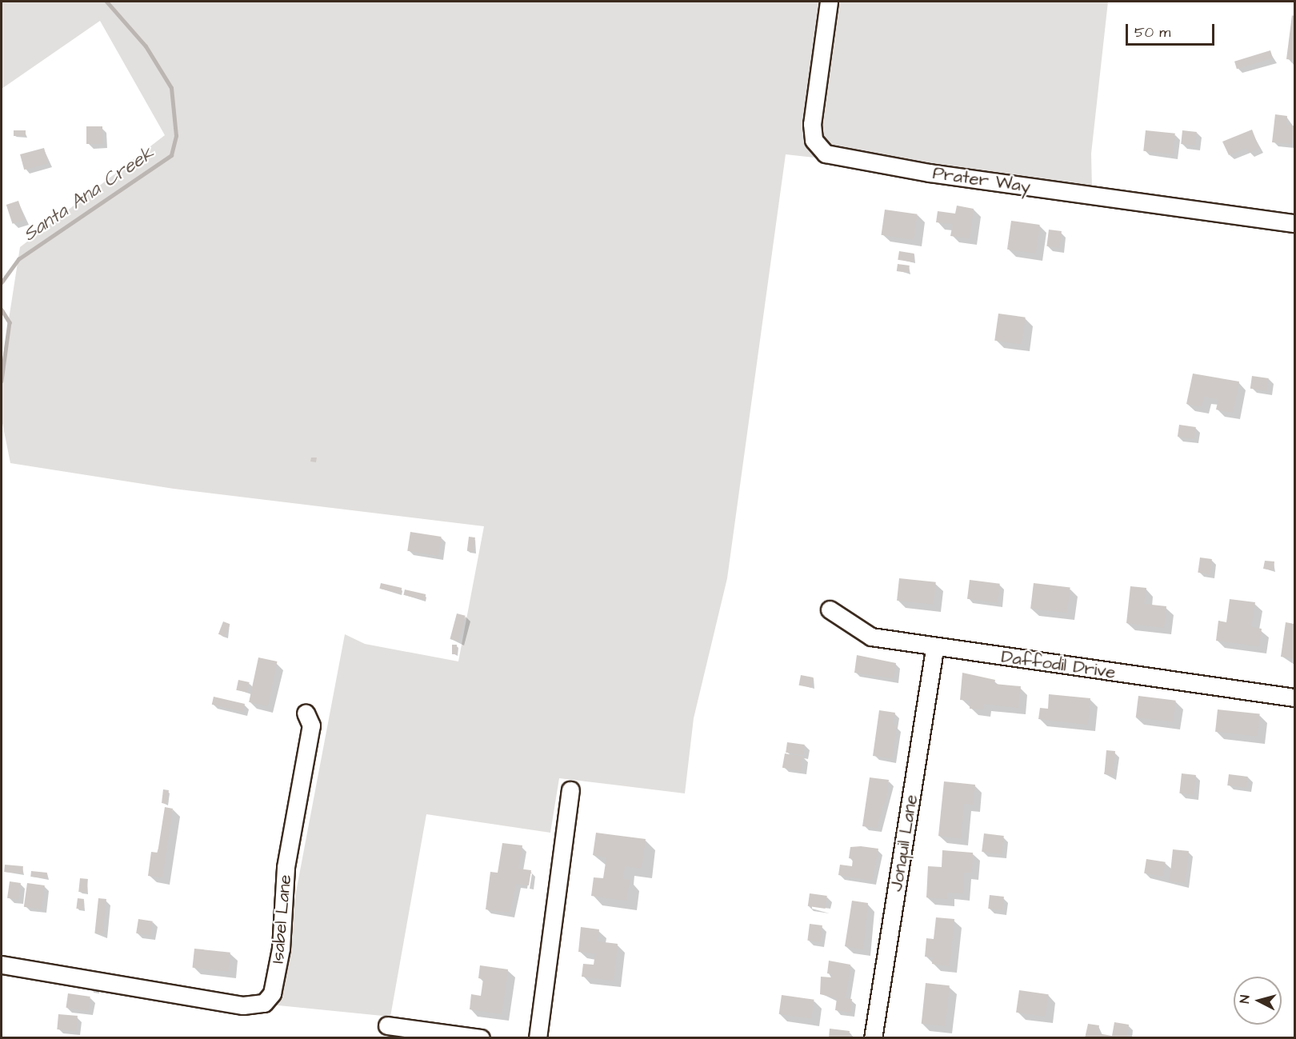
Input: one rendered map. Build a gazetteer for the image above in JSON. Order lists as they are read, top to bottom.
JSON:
{
  "streets": {
    "street": [
      "Prater Way",
      "Daffodil Drive",
      "Jonquil Lane",
      "Isabel Lane"
    ]
  },
  "crossings": [
    ["Daffodil Drive", "Jonquil Lane"]
  ],
  "water": ["Santa Ana Creek"],
  "scale_bar": "50 m",
  "north": "left"
}
